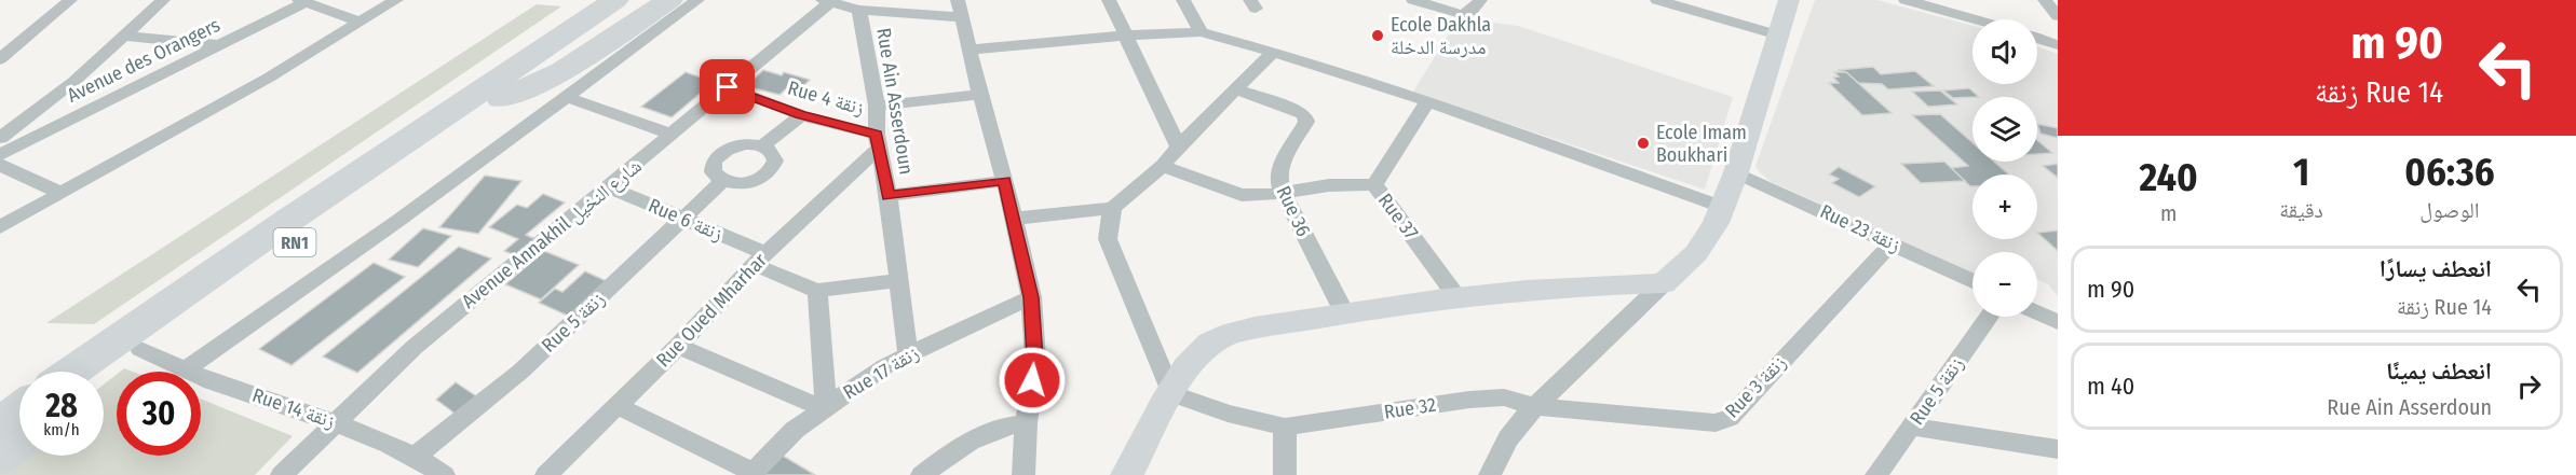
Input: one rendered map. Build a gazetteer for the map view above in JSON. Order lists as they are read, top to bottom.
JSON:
{
  "streets": {
    "highway": ["RN1"],
    "street": [
      "Avenue des Orangers",
      "Rue 4 زنقة",
      "Rue Ain Asserdoun",
      "Rue 36",
      "Rue 37",
      "Rue 6 زنقة",
      "Rue 23 زنقة",
      "Avenue Annakhil شارع النخيل",
      "Rue Oued Mharhar",
      "Rue 5 زنقة",
      "Rue 17 زنقة",
      "Rue 3 زنقة",
      "Rue 14 زنقة",
      "Rue 32"
    ]
  },
  "crossings": [
    ["Rue 4 زنقة", "Rue Ain Asserdoun"],
    ["Rue 4 زنقة", "Avenue Annakhil شارع النخيل"],
    ["Rue 4 زنقة", "Rue Oued Mharhar"],
    ["Rue Ain Asserdoun", "Rue Oued Mharhar"],
    ["Rue Ain Asserdoun", "Rue 17 زنقة"],
    ["Rue 6 زنقة", "Avenue Annakhil شارع النخيل"],
    ["Rue 6 زنقة", "Rue Oued Mharhar"],
    ["Rue 6 زنقة", "Rue 5 زنقة"],
    ["Rue 23 زنقة", "Rue 3 زنقة"],
    ["Avenue Annakhil شارع النخيل", "Rue 14 زنقة"],
    ["RN1", "Rue 14 زنقة"],
    ["Rue 5 زنقة", "Rue 14 زنقة"],
    ["Rue 3 زنقة", "Rue 32"]
  ],
  "places": ["Ecole Dakhla مدرسة الدخلة", "Ecole Imam Boukhari"],
  "page": {
    "turn": ["90 m", "Rue 14 زنقة"],
    "map_buttons": ["+", "−"],
    "eta": [
      "06:36",
      "الوصول",
      "1",
      "دقيقة",
      "240",
      "m"
    ],
    "list": [
      {
        "name": "انعطف يسارًا",
        "note": "Rue 14 زنقة",
        "value": "90 m"
      },
      {
        "name": "انعطف يمينًا",
        "note": "Rue Ain Asserdoun",
        "value": "40 m"
      }
    ],
    "speed": "28 km/h",
    "limit": "30"
  }
}
